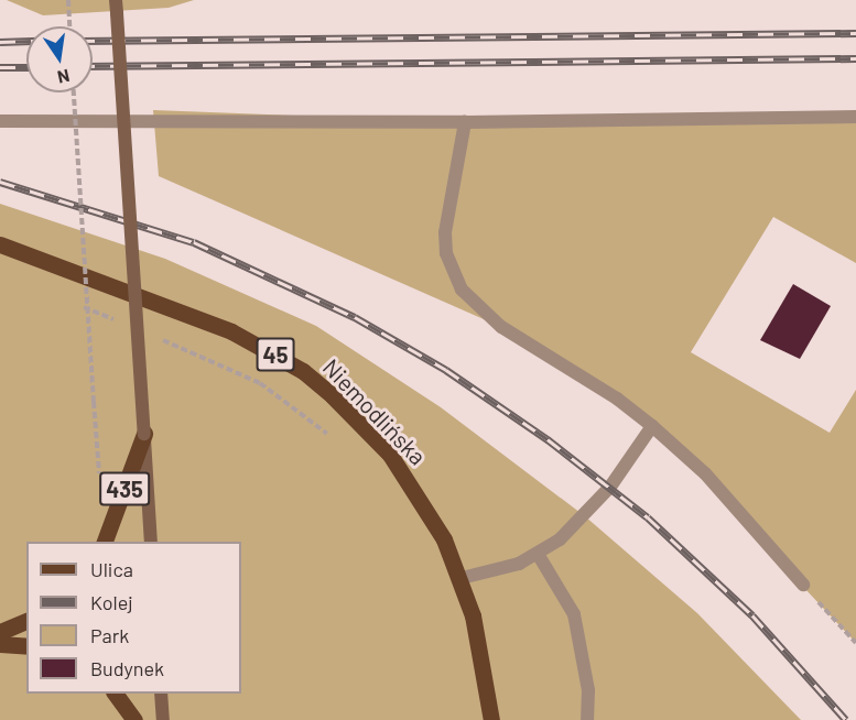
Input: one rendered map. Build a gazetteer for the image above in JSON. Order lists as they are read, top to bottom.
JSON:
{
  "streets": {
    "main road": ["45", "Niemodlińska", "435"]
  },
  "crossings": [
    ["45", "Niemodlińska"]
  ],
  "legend": [
    "Ulica",
    "Kolej",
    "Park",
    "Budynek"
  ],
  "north": "bottom"
}
